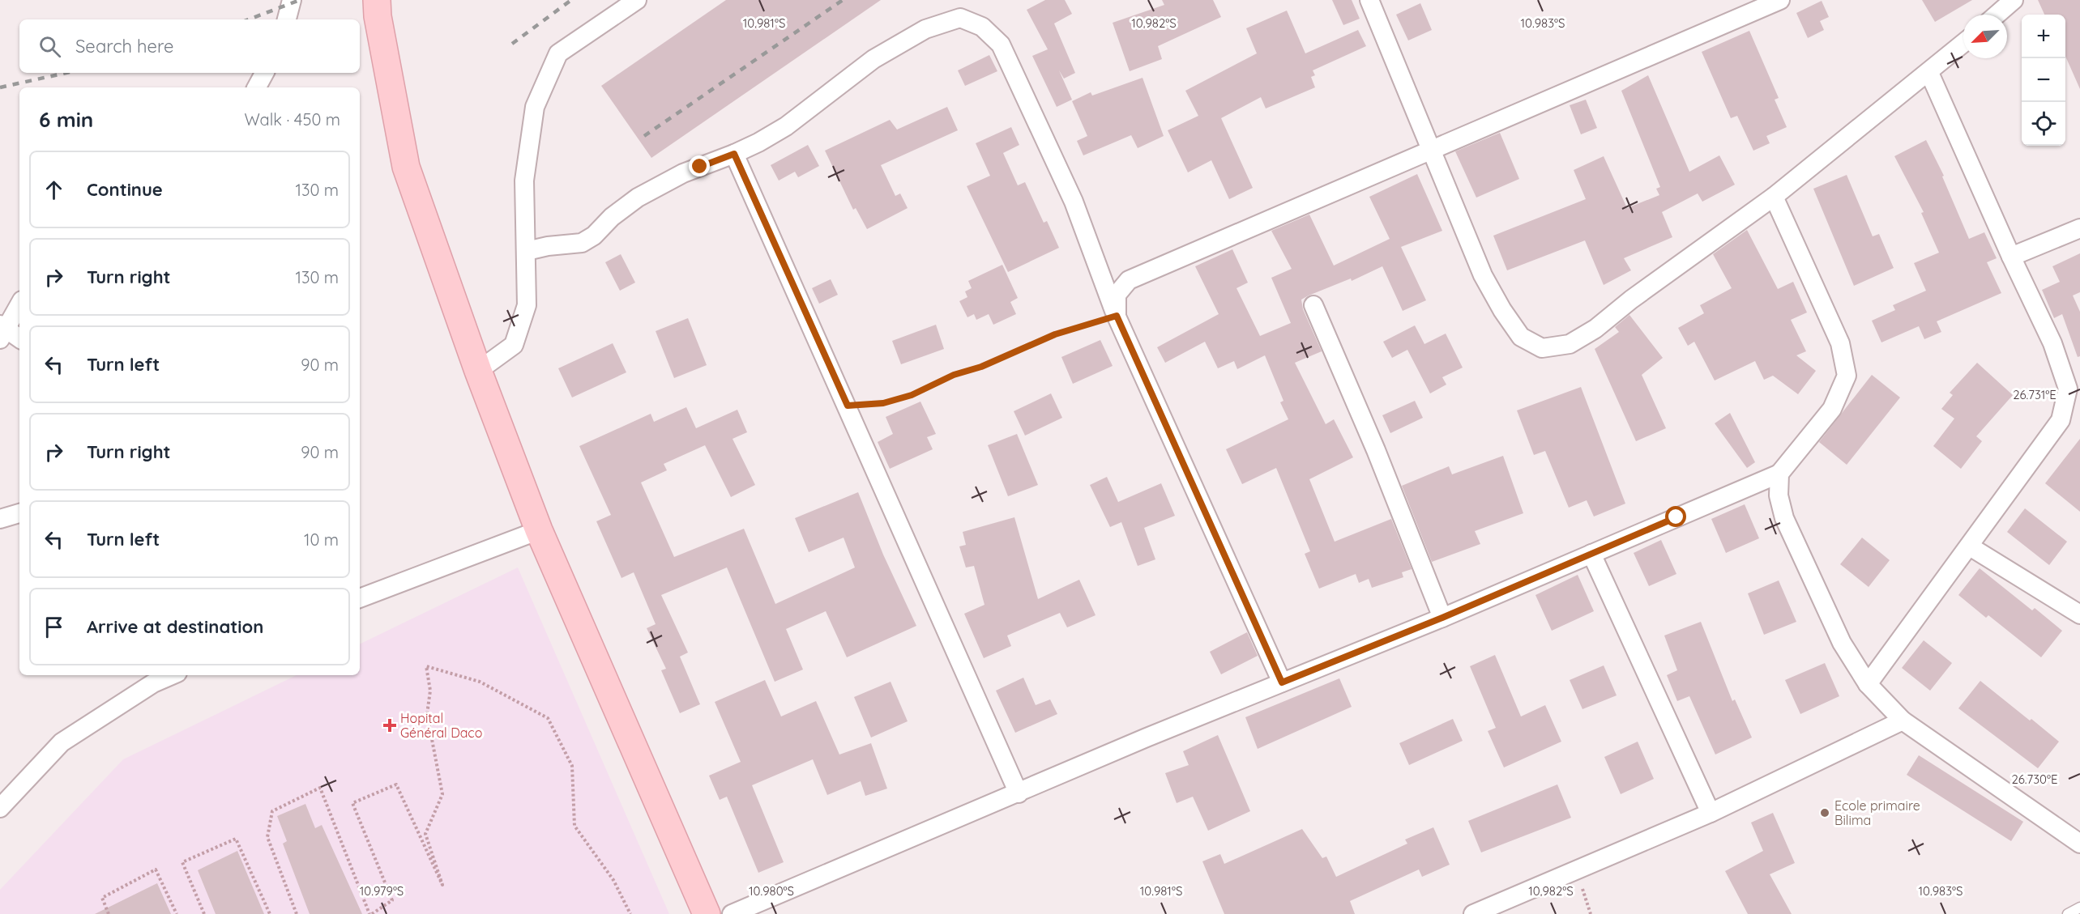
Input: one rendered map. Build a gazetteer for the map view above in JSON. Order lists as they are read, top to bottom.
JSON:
{
  "places": {
    "health": ["Hopital Général Daco"],
    "other": ["Ecole primaire Bilima"]
  },
  "north": "bottom left",
  "page": {
    "map_buttons": ["+", "−"],
    "search": "Search here",
    "heading": ["6 min", "Walk · 450 m"],
    "list": [
      ["Continue", "130 m"],
      ["Turn right", "130 m"],
      ["Turn left", "90 m"],
      ["Turn right", "90 m"],
      ["Turn left", "10 m"],
      "Arrive at destination"
    ]
  },
  "coordinates": [
    "10.981°S",
    "10.982°S",
    "10.983°S",
    "26.731°E",
    "26.730°E",
    "10.979°S",
    "10.980°S"
  ]
}
